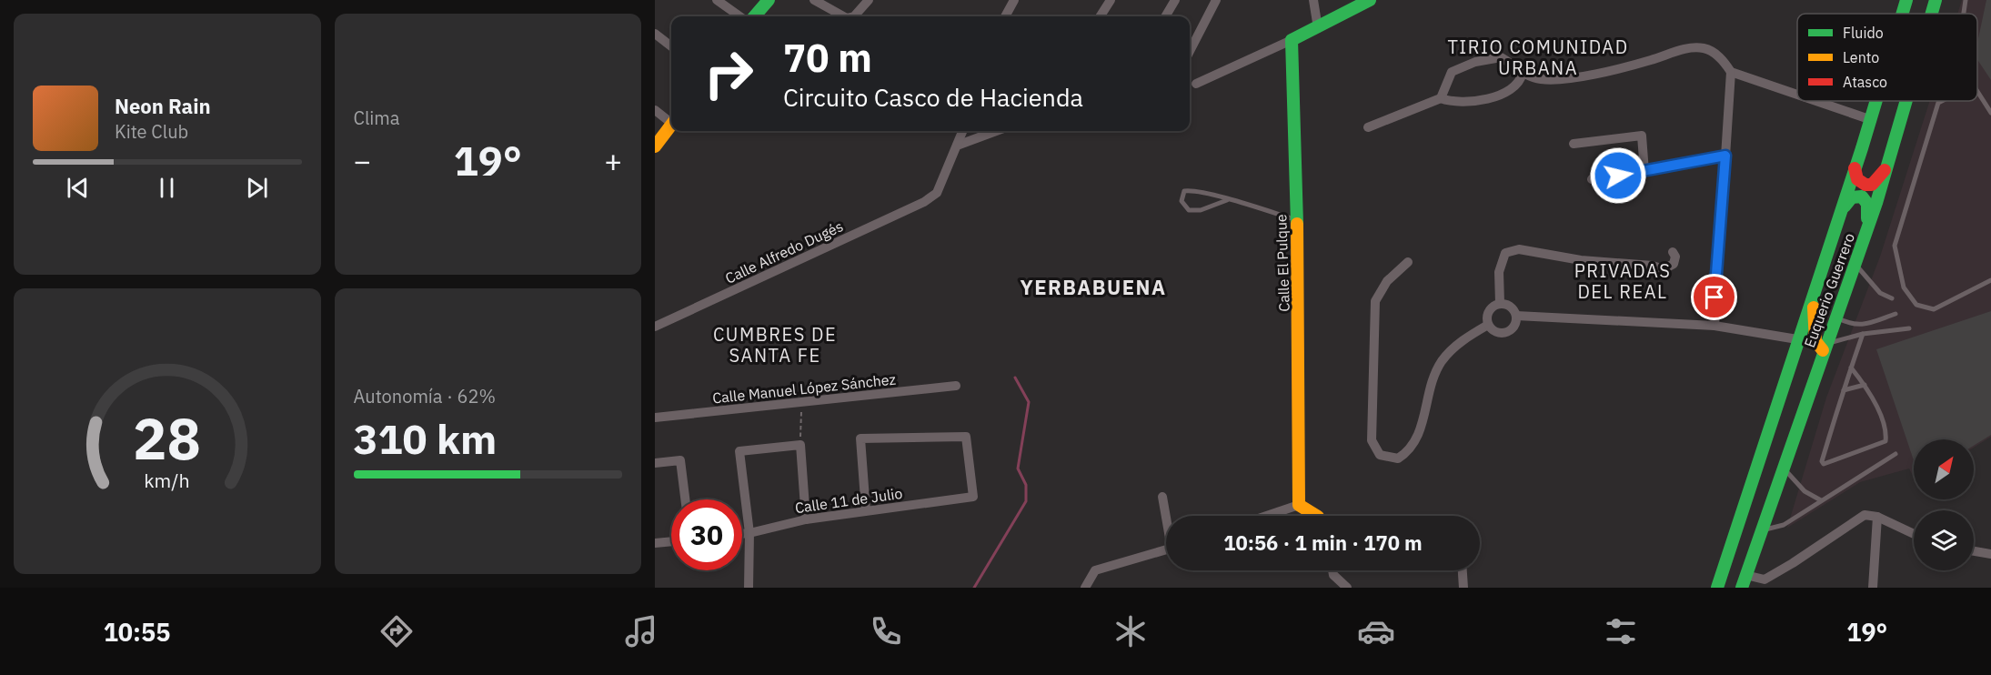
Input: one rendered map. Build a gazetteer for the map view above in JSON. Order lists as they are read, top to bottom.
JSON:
{
  "streets": {
    "main road": ["Calle El Pulque", "Euquerio Guerrero"],
    "street": ["Calle Alfredo Dugés", "Calle Manuel López Sánchez", "Calle 11 de Julio"]
  },
  "districts": [
    "TIRIO COMUNIDAD URBANA",
    "PRIVADAS DEL REAL",
    "YERBABUENA",
    "CUMBRES DE SANTA FE"
  ],
  "legend": ["Fluido", "Lento", "Atasco"],
  "north": "top right",
  "page": {
    "tile": [
      "Clima",
      ["Autonomía · 62%", "310 km"]
    ],
    "turn": ["70 m", "Circuito Casco de Hacienda"],
    "song": ["Neon Rain", "Kite Club"],
    "heat": ["−", "19°", "+"],
    "limit": "30",
    "trip": "10:56 · 1 min · 170 m",
    "tabs": ["10:55", "19°"],
    "gauge": ["28", "km/h"]
  }
}
